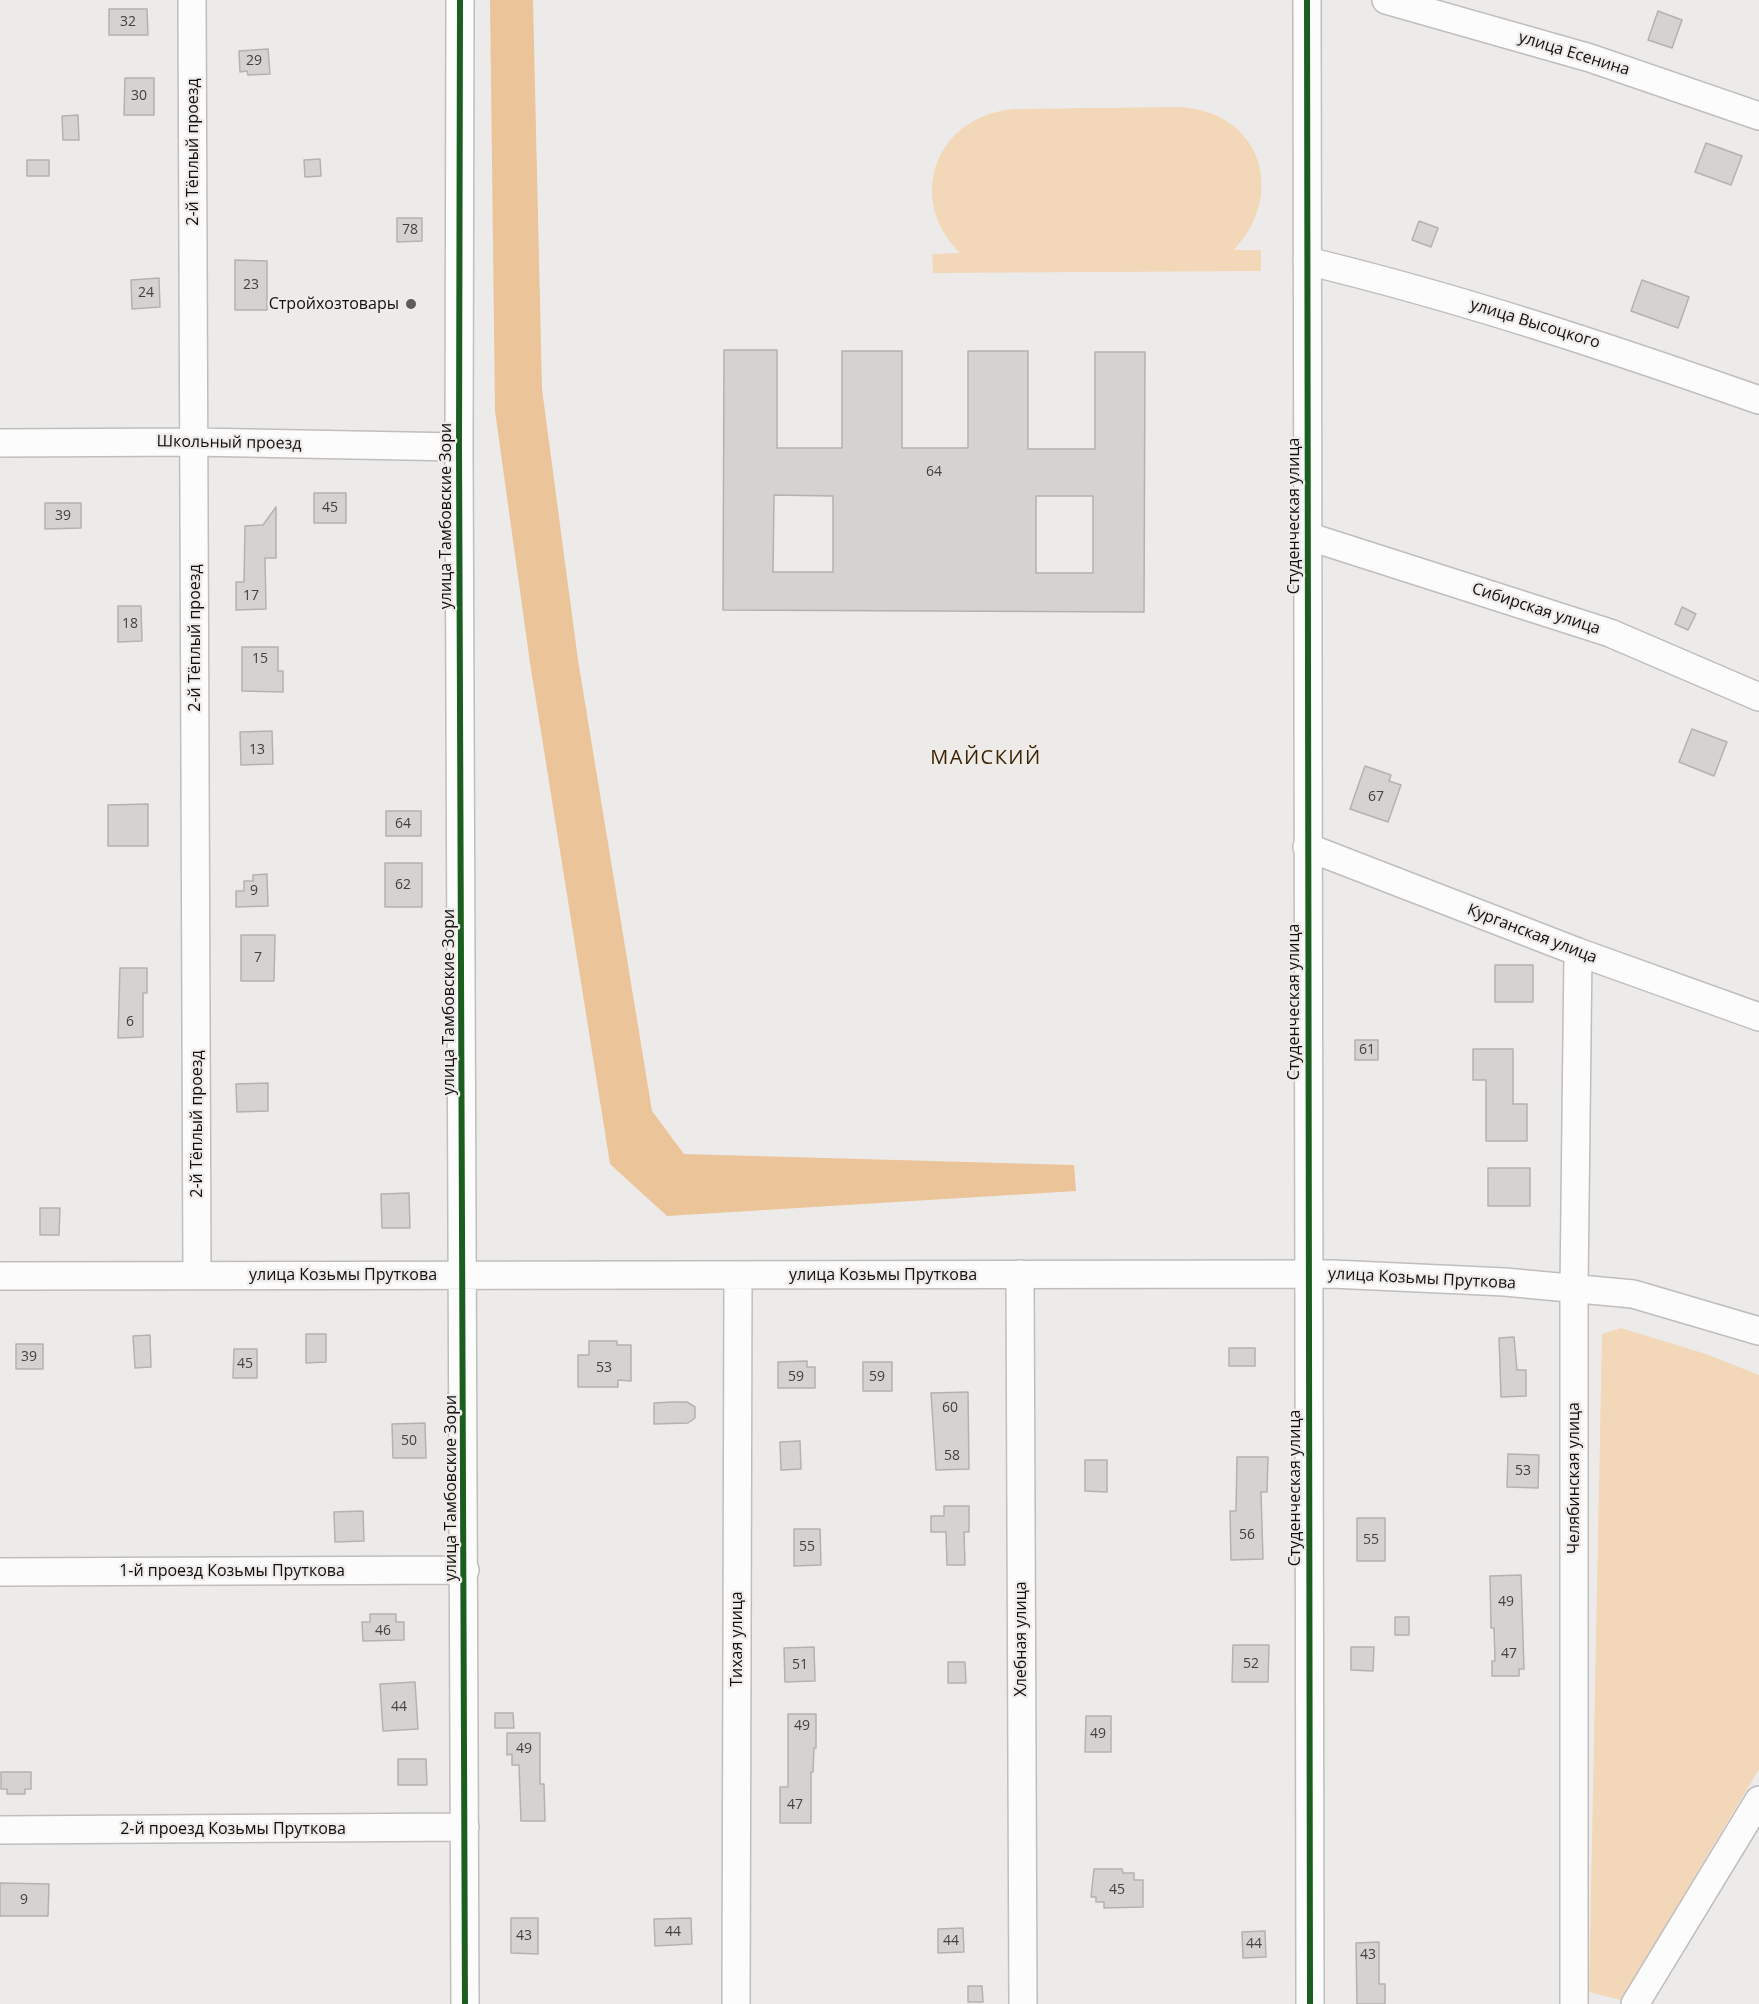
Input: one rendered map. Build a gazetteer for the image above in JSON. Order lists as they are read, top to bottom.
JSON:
{
  "streets": {
    "street": [
      "улица Есенина",
      "2-й Тёплый проезд",
      "улица Высоцкого",
      "Школьный проезд",
      "улица Тамбовские Зори",
      "Студенческая улица",
      "Сибирская улица",
      "Курганская улица",
      "улица Козьмы Пруткова",
      "Челябинская улица",
      "1-й проезд Козьмы Пруткова",
      "Тихая улица",
      "Хлебная улица",
      "2-й проезд Козьмы Пруткова"
    ]
  },
  "crossings": [
    ["2-й Тёплый проезд", "Школьный проезд"],
    ["2-й Тёплый проезд", "улица Козьмы Пруткова"],
    ["улица Высоцкого", "Студенческая улица"],
    ["Школьный проезд", "улица Тамбовские Зори"],
    ["улица Тамбовские Зори", "улица Козьмы Пруткова"],
    ["улица Тамбовские Зори", "1-й проезд Козьмы Пруткова"],
    ["улица Тамбовские Зори", "2-й проезд Козьмы Пруткова"],
    ["Студенческая улица", "Сибирская улица"],
    ["Студенческая улица", "Курганская улица"],
    ["Студенческая улица", "улица Козьмы Пруткова"],
    ["Курганская улица", "Челябинская улица"],
    ["улица Козьмы Пруткова", "Челябинская улица"],
    ["улица Козьмы Пруткова", "Тихая улица"],
    ["улица Козьмы Пруткова", "Хлебная улица"]
  ],
  "districts": ["МАЙСКИЙ"],
  "places": ["Стройхозтовары"],
  "house_numbers": [
    "32",
    "29",
    "30",
    "78",
    "23",
    "24",
    "64",
    "45",
    "39",
    "17",
    "18",
    "15",
    "13",
    "67",
    "64",
    "62",
    "9",
    "7",
    "6",
    "61",
    "39",
    "45",
    "53",
    "59",
    "59",
    "60",
    "50",
    "58",
    "53",
    "56",
    "55",
    "55",
    "49",
    "46",
    "47",
    "52",
    "51",
    "44",
    "49",
    "49",
    "49",
    "47",
    "45",
    "9",
    "44",
    "43",
    "44",
    "44",
    "43"
  ]
}
